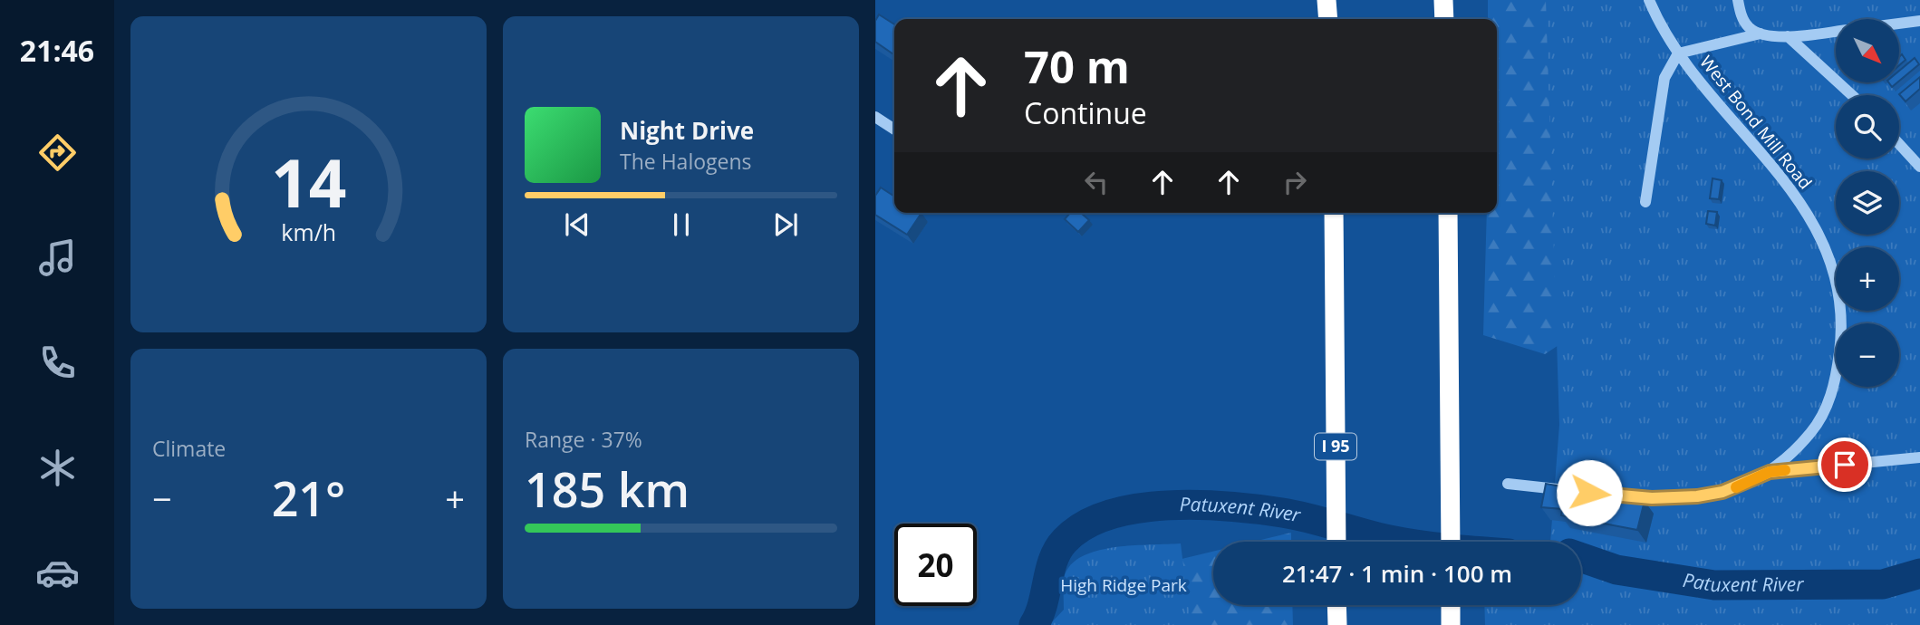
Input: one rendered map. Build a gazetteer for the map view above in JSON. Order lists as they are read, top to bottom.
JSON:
{
  "streets": {
    "highway": ["I 95"],
    "street": ["West Bond Mill Road"]
  },
  "water": ["Patuxent River"],
  "parks": ["High Ridge Park"],
  "north": "bottom right",
  "page": {
    "tabs": "21:46",
    "map_buttons": ["+", "−"],
    "turn": ["70 m", "Continue"],
    "song": ["Night Drive", "The Halogens"],
    "tile": [
      "Climate",
      ["Range · 37%", "185 km"]
    ],
    "heat": ["−", "21°", "+"],
    "limit": "20",
    "trip": "21:47 · 1 min · 100 m",
    "gauge": ["14", "km/h"]
  }
}
